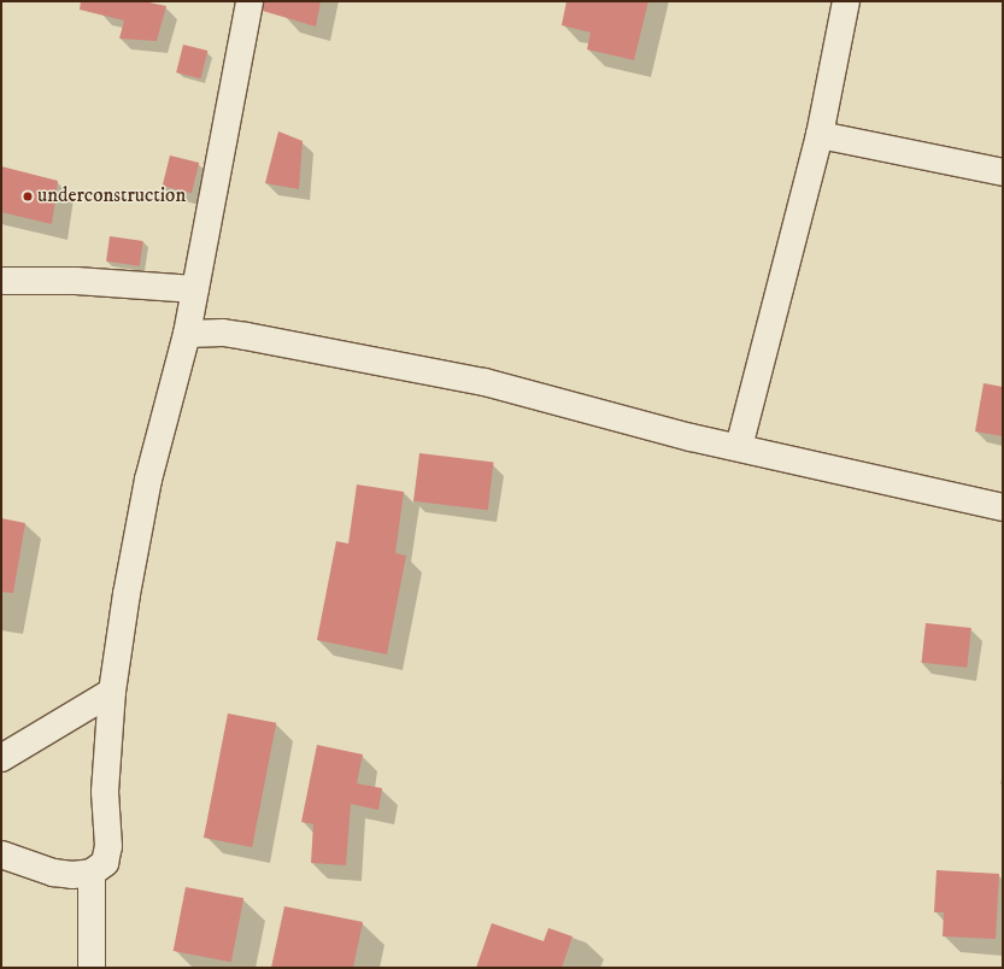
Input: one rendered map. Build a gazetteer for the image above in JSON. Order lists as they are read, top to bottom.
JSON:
{
  "places": ["underconstruction"]
}
